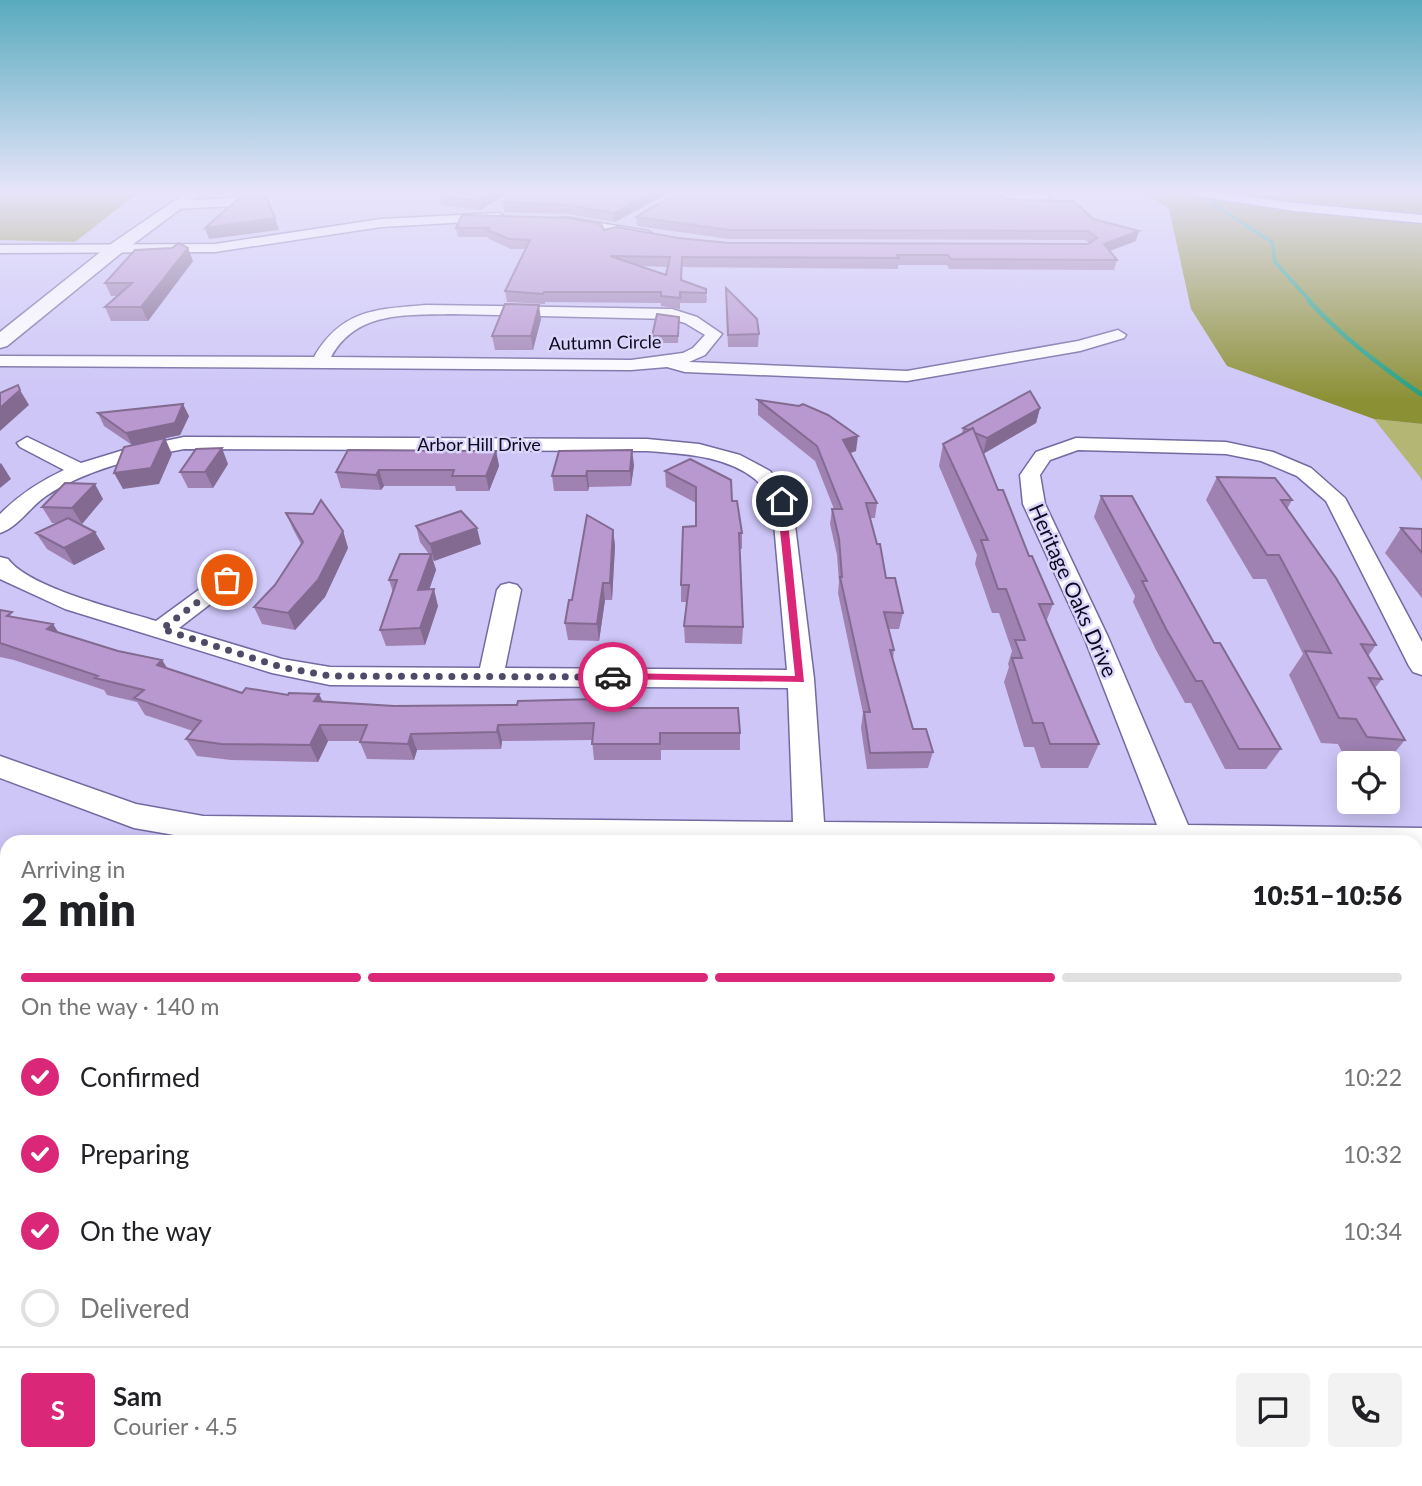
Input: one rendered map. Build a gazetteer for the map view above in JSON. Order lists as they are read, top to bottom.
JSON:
{
  "streets": {
    "street": ["Autumn Circle", "Arbor Hill Drive", "Heritage Oaks Drive"]
  },
  "page": {
    "heading": ["2 min", "Arriving in", "10:51–10:56"],
    "panel": ["Sam", "Courier · 4.5"],
    "bar": "On the way · 140 m",
    "list": [
      ["Confirmed", "10:22"],
      ["Preparing", "10:32"],
      ["On the way", "10:34"],
      "Delivered"
    ],
    "round": "S"
  }
}
